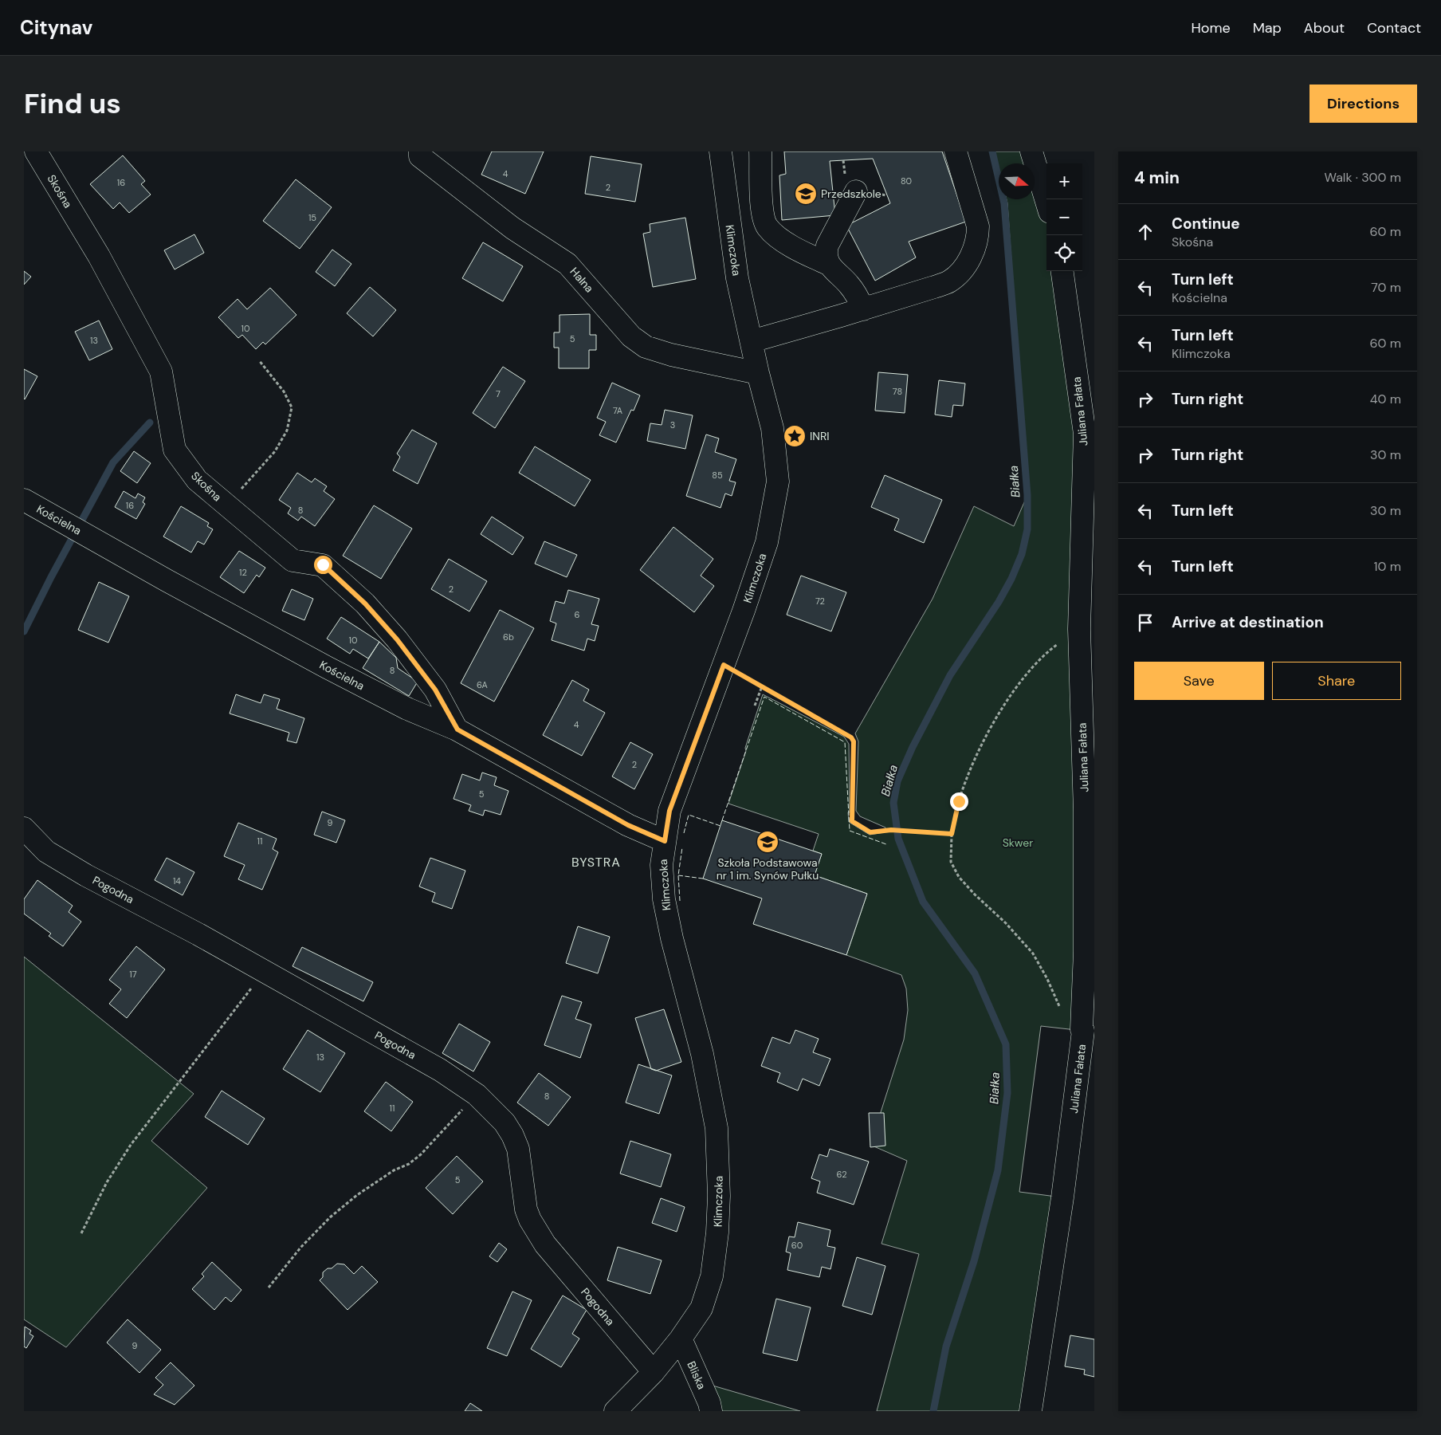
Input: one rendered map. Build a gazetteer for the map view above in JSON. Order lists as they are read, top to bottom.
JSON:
{
  "streets": {
    "street": [
      "Skośna",
      "Klimczoka",
      "Halna",
      "Juliana Fałata",
      "Kościelna",
      "Pogodna",
      "Bliska"
    ]
  },
  "crossings": [
    ["Skośna", "Kościelna"],
    ["Klimczoka", "Halna"],
    ["Klimczoka", "Kościelna"],
    ["Klimczoka", "Pogodna"],
    ["Klimczoka", "Bliska"]
  ],
  "districts": ["BYSTRA"],
  "water": ["Białka"],
  "parks": ["Skwer"],
  "places": {
    "school or university": ["Przedszkole", "Szkoła Podstawowa nr 1 im. Synów Pułku"],
    "place": ["INRI"]
  },
  "house_numbers": [
    "4",
    "80",
    "16",
    "2",
    "15",
    "10",
    "5",
    "13",
    "78",
    "7",
    "7A",
    "3",
    "85",
    "16",
    "8",
    "12",
    "2",
    "72",
    "6",
    "6b",
    "10",
    "8",
    "6A",
    "4",
    "2",
    "5",
    "9",
    "11",
    "14",
    "17",
    "13",
    "8",
    "11",
    "62",
    "5",
    "60",
    "9"
  ],
  "north": "right",
  "page": {
    "header": "Citynav",
    "nav": [
      "Home",
      "Map",
      "About",
      "Contact"
    ],
    "buttons": [
      "Directions",
      ["Save", "Share"]
    ],
    "title": "Find us",
    "heading": ["4 min", "Walk · 300 m"],
    "map_buttons": ["+", "−"],
    "list": [
      ["Continue", "Skośna", "60 m"],
      ["Turn left", "Kościelna", "70 m"],
      ["Turn left", "Klimczoka", "60 m"],
      ["Turn right", "40 m"],
      ["Turn right", "30 m"],
      ["Turn left", "30 m"],
      ["Turn left", "10 m"],
      "Arrive at destination"
    ]
  }
}
